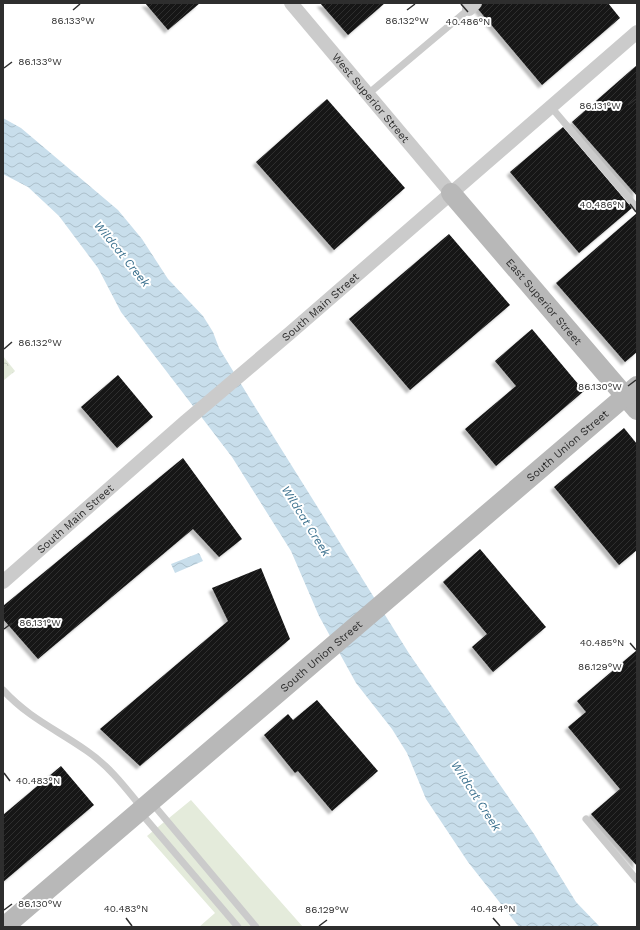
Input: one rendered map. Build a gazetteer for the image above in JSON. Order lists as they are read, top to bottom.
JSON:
{
  "streets": {
    "street": [
      "West Superior Street",
      "East Superior Street",
      "South Main Street",
      "South Union Street"
    ]
  },
  "crossings": [
    ["West Superior Street", "East Superior Street"],
    ["West Superior Street", "South Main Street"],
    ["East Superior Street", "South Main Street"],
    ["East Superior Street", "South Union Street"]
  ],
  "water": ["Wildcat Creek"],
  "coordinates": [
    "86.133°W",
    "86.132°W",
    "40.486°N",
    "86.131°W",
    "86.130°W",
    "40.485°N",
    "86.129°W",
    "40.483°N",
    "40.484°N"
  ]
}
